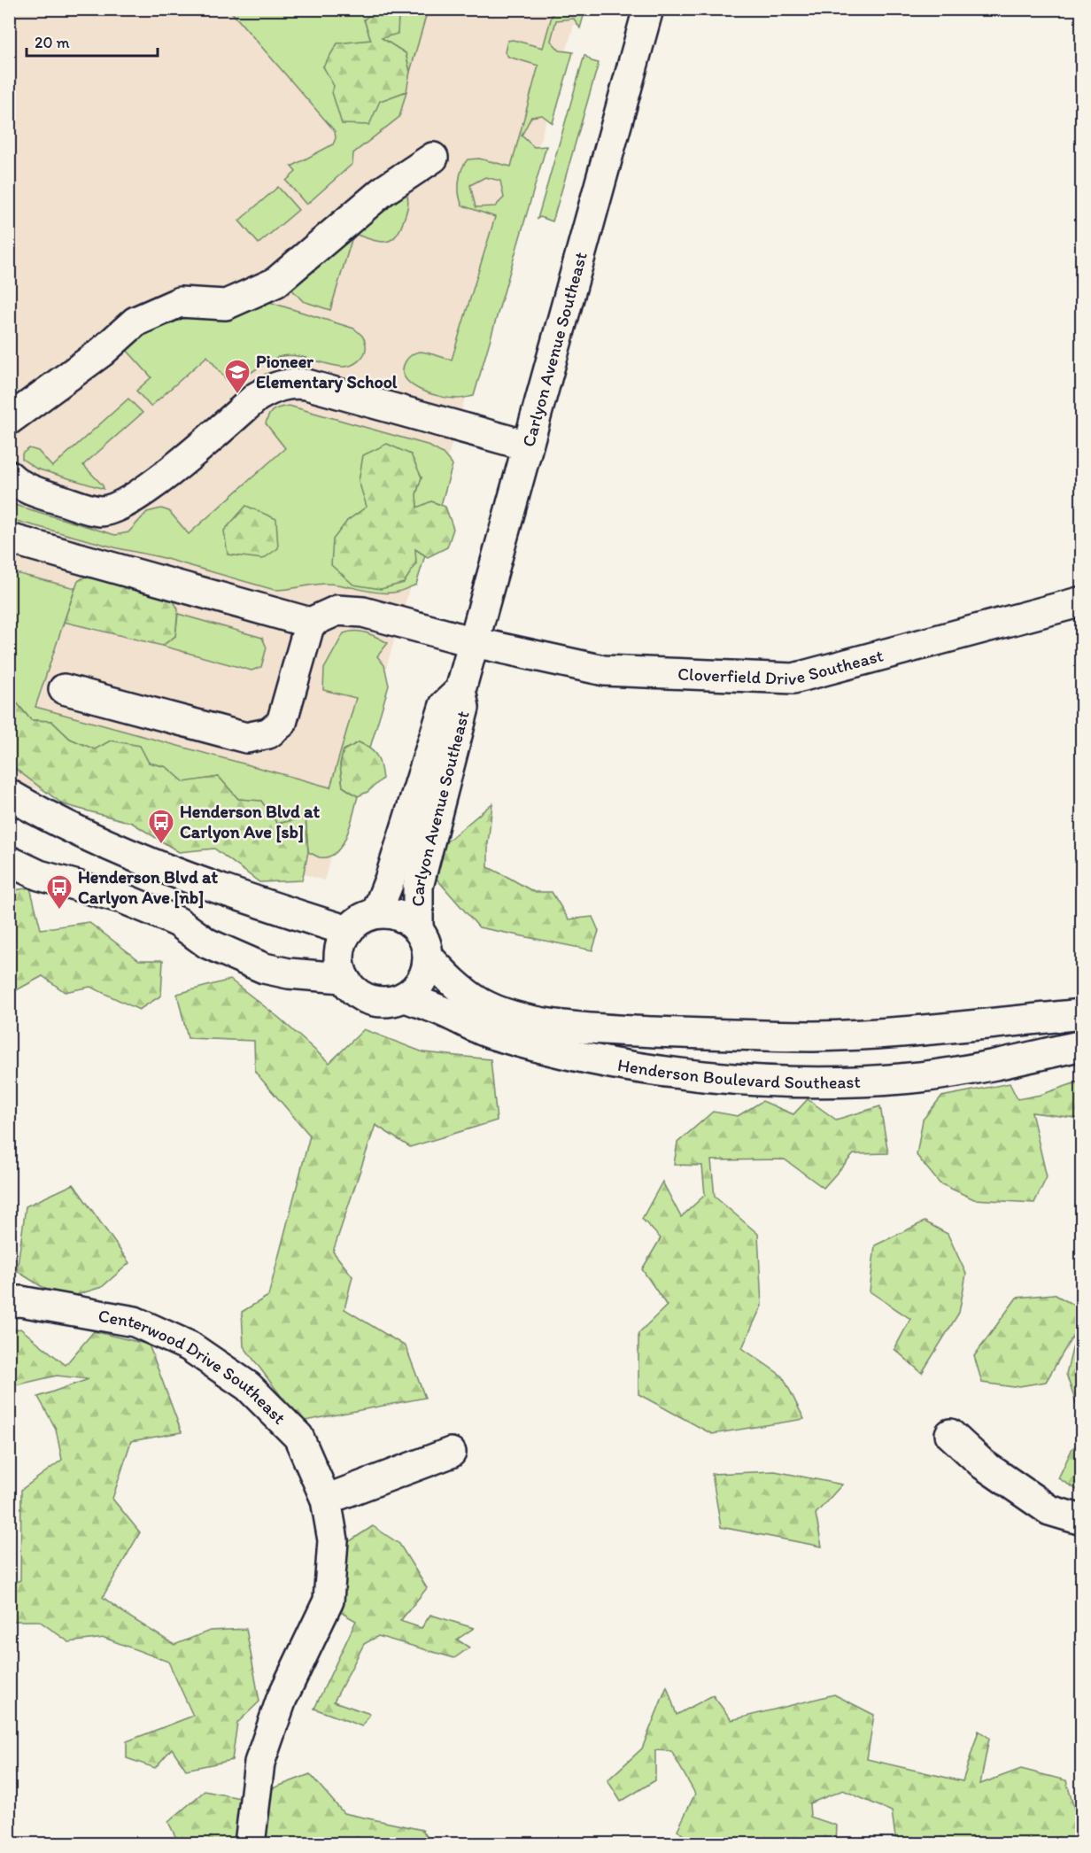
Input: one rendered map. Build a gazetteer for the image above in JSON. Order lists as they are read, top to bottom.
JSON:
{
  "streets": {
    "street": [
      "Carlyon Avenue Southeast",
      "Cloverfield Drive Southeast",
      "Henderson Boulevard Southeast",
      "Centerwood Drive Southeast"
    ]
  },
  "crossings": [
    ["Carlyon Avenue Southeast", "Cloverfield Drive Southeast"],
    ["Carlyon Avenue Southeast", "Henderson Boulevard Southeast"]
  ],
  "places": {
    "school or university": ["Pioneer Elementary School"],
    "bus stop": ["Henderson Blvd at Carlyon Ave [sb]", "Henderson Blvd at Carlyon Ave [nb]"]
  },
  "scale_bar": "20 m"
}
